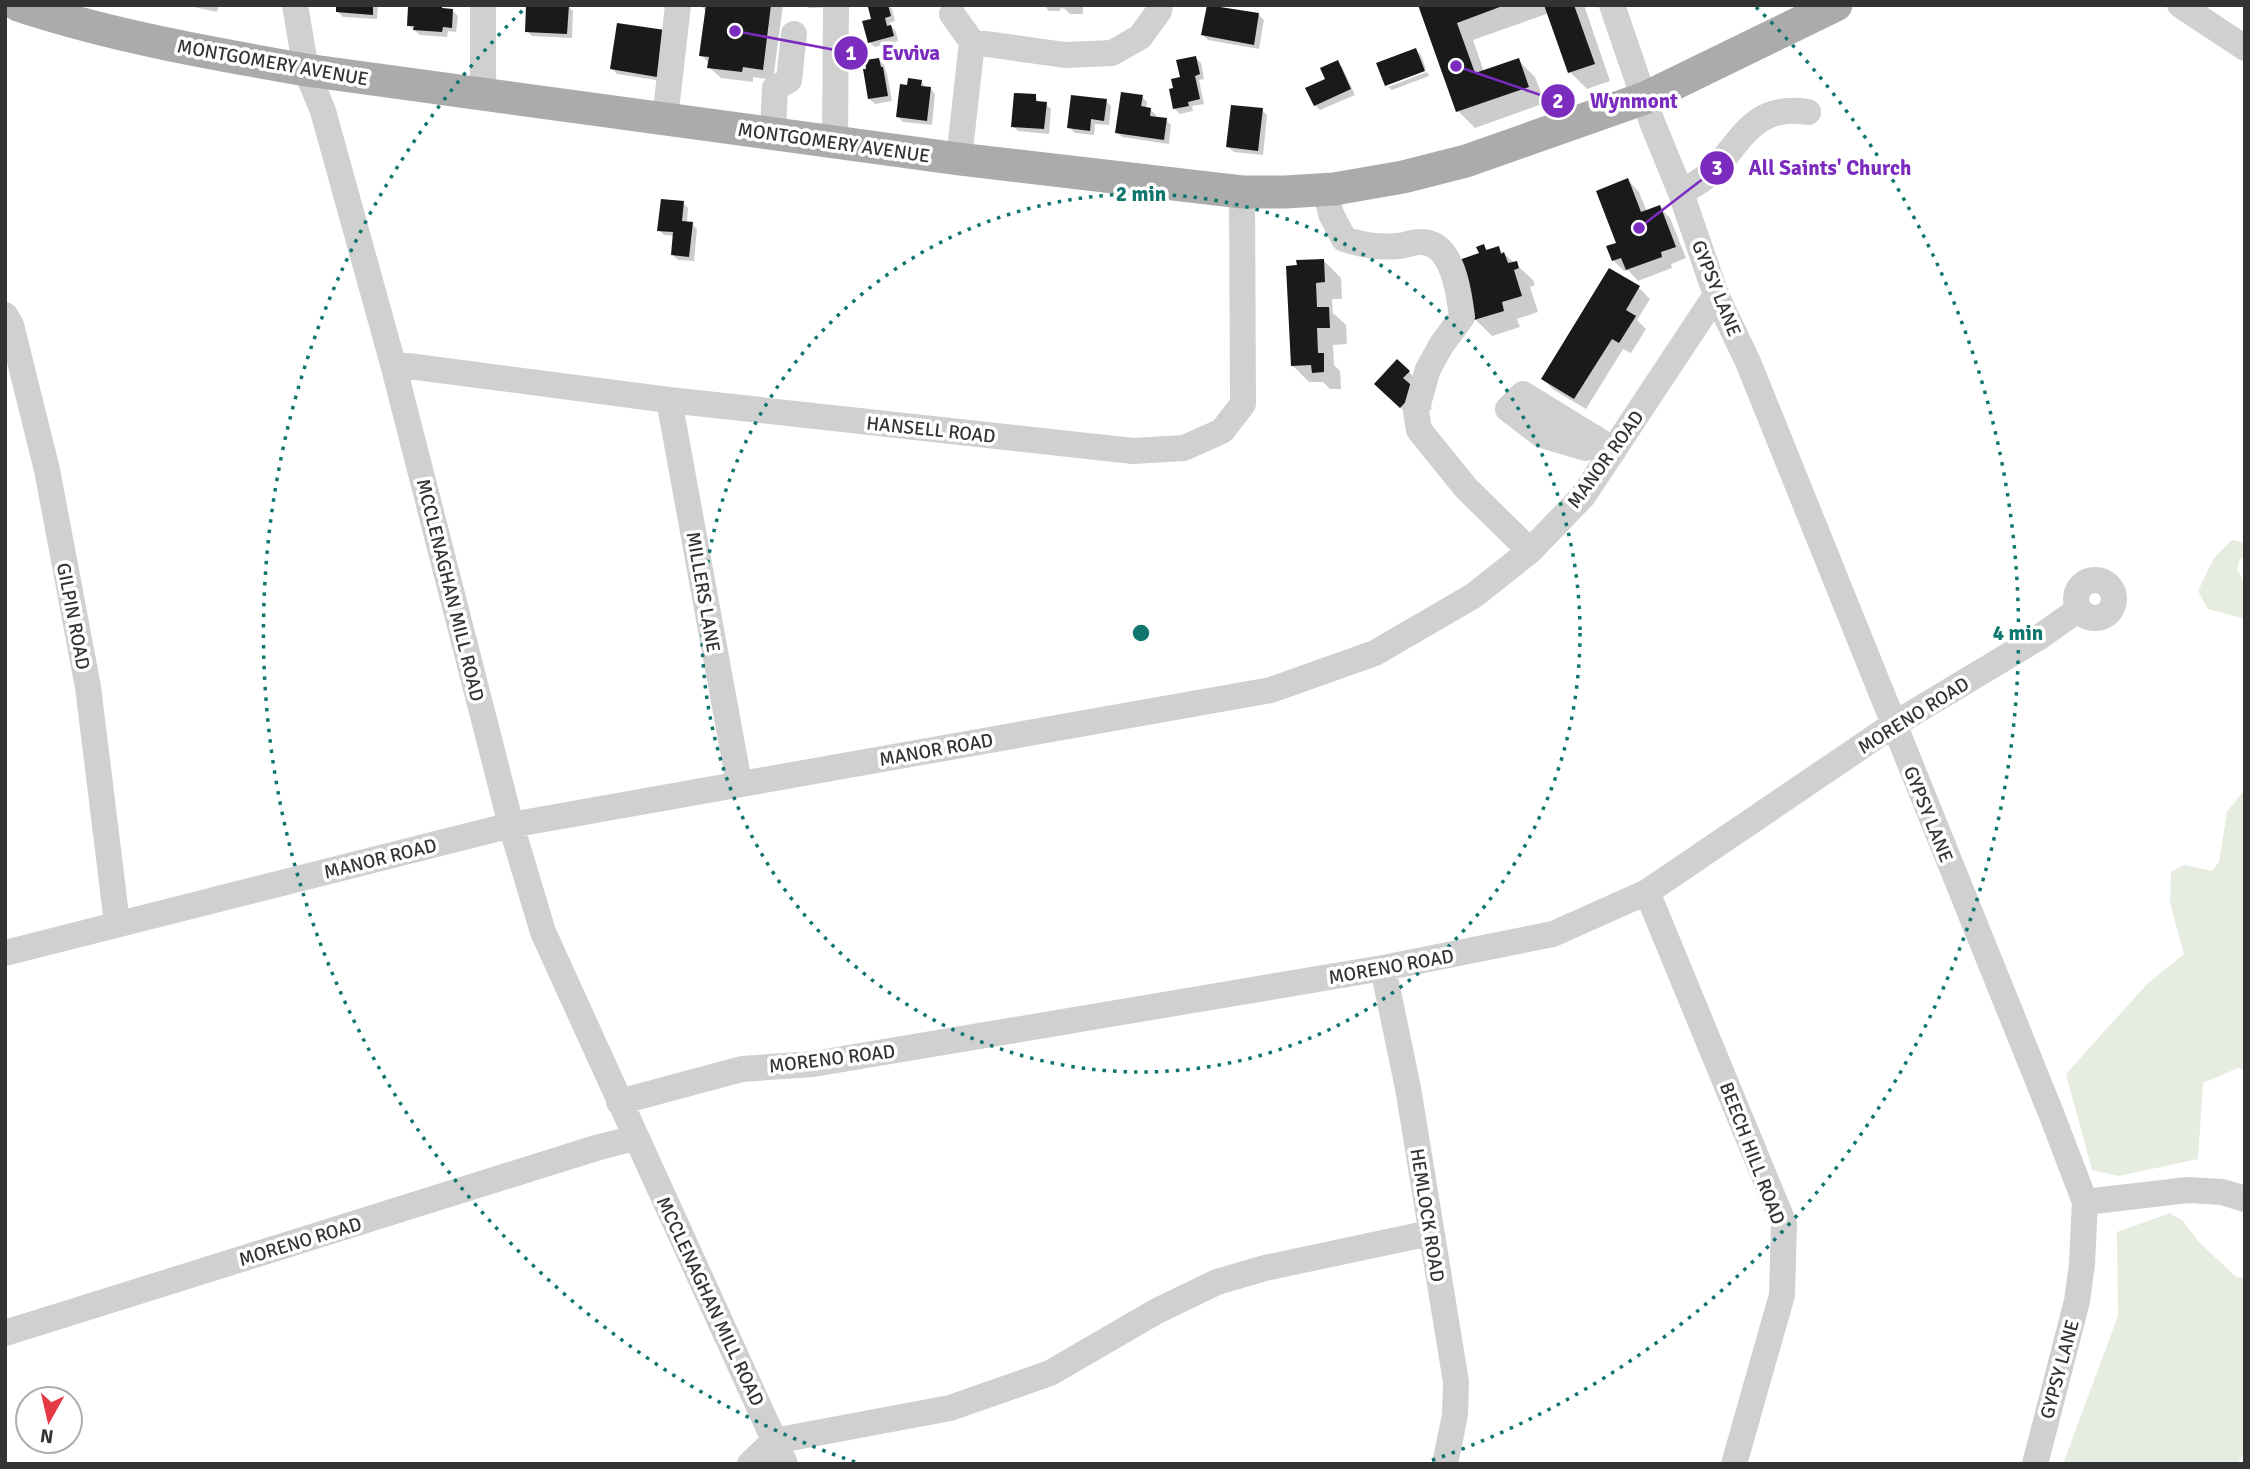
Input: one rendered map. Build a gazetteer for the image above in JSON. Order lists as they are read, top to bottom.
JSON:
{
  "streets": {
    "main road": ["MONTGOMERY AVENUE"],
    "street": [
      "GYPSY LANE",
      "HANSELL ROAD",
      "MANOR ROAD",
      "MCCLENAGHAN MILL ROAD",
      "MILLERS LANE",
      "GILPIN ROAD",
      "MORENO ROAD",
      "BEECH HILL ROAD",
      "HEMLOCK ROAD"
    ]
  },
  "crossings": [
    ["MONTGOMERY AVENUE", "GYPSY LANE"],
    ["MONTGOMERY AVENUE", "HANSELL ROAD"],
    ["MONTGOMERY AVENUE", "MCCLENAGHAN MILL ROAD"],
    ["GYPSY LANE", "MANOR ROAD"],
    ["GYPSY LANE", "MORENO ROAD"],
    ["HANSELL ROAD", "MCCLENAGHAN MILL ROAD"],
    ["HANSELL ROAD", "MILLERS LANE"],
    ["MANOR ROAD", "MCCLENAGHAN MILL ROAD"],
    ["MANOR ROAD", "MILLERS LANE"],
    ["MANOR ROAD", "GILPIN ROAD"],
    ["MCCLENAGHAN MILL ROAD", "MORENO ROAD"],
    ["MORENO ROAD", "BEECH HILL ROAD"],
    ["MORENO ROAD", "HEMLOCK ROAD"]
  ],
  "places": ["Evviva", "Wynmont", "All Saints' Church"],
  "north": "bottom",
  "rings": ["2 min", "4 min"]
}
